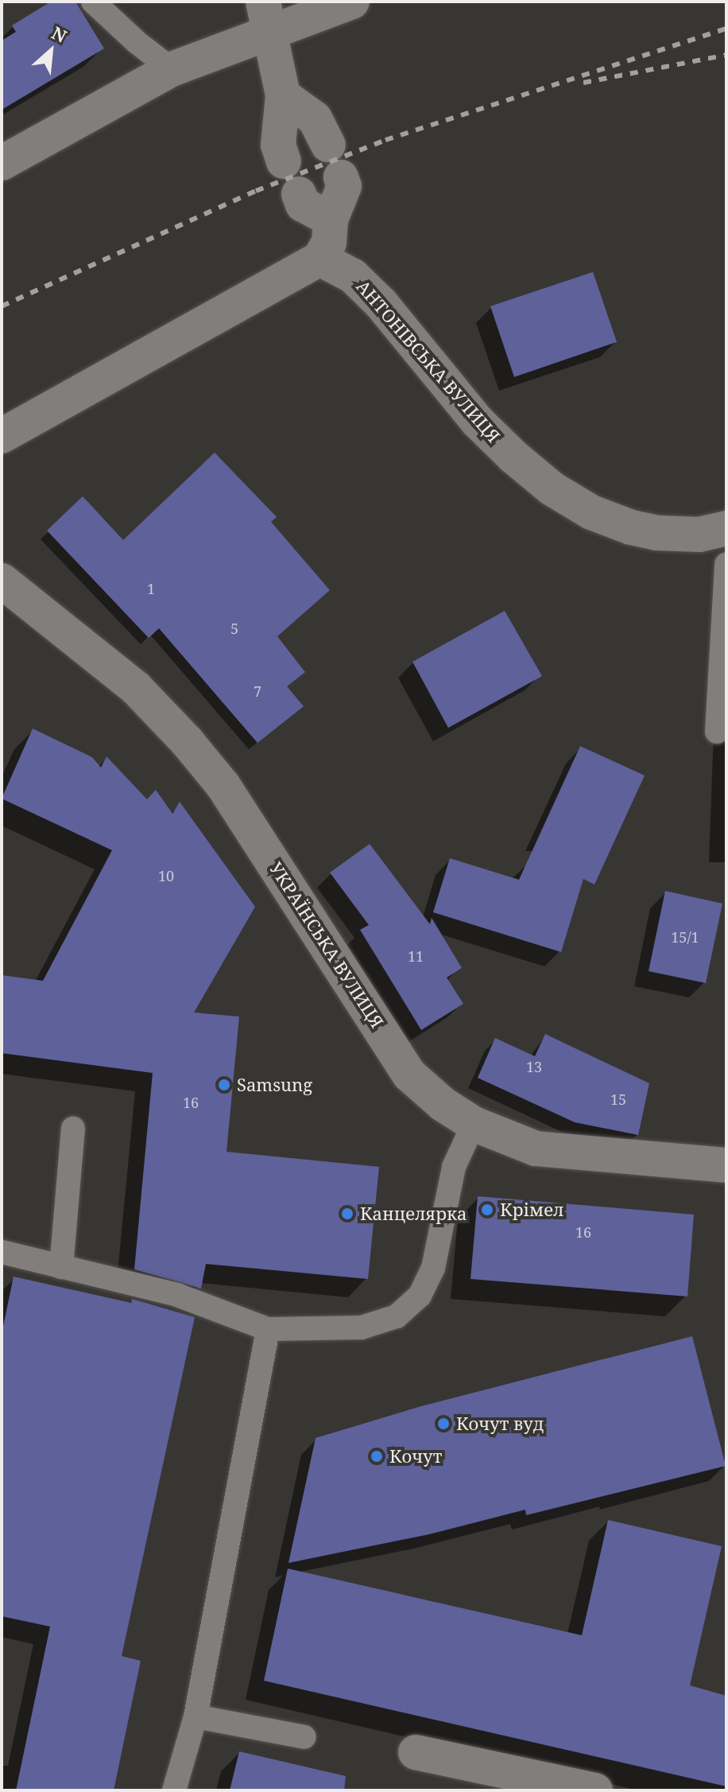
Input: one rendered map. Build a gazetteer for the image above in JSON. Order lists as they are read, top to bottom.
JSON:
{
  "streets": {
    "street": ["АНТОНІВСЬКА ВУЛИЦЯ", "УКРАЇНСЬКА ВУЛИЦЯ"]
  },
  "places": [
    "Samsung",
    "Крімел",
    "Канцелярка",
    "Кочут вуд",
    "Кочут"
  ],
  "house_numbers": [
    "1",
    "5",
    "7",
    "10",
    "15/1",
    "11",
    "13",
    "15",
    "16",
    "16"
  ],
  "north": "top right"
}
